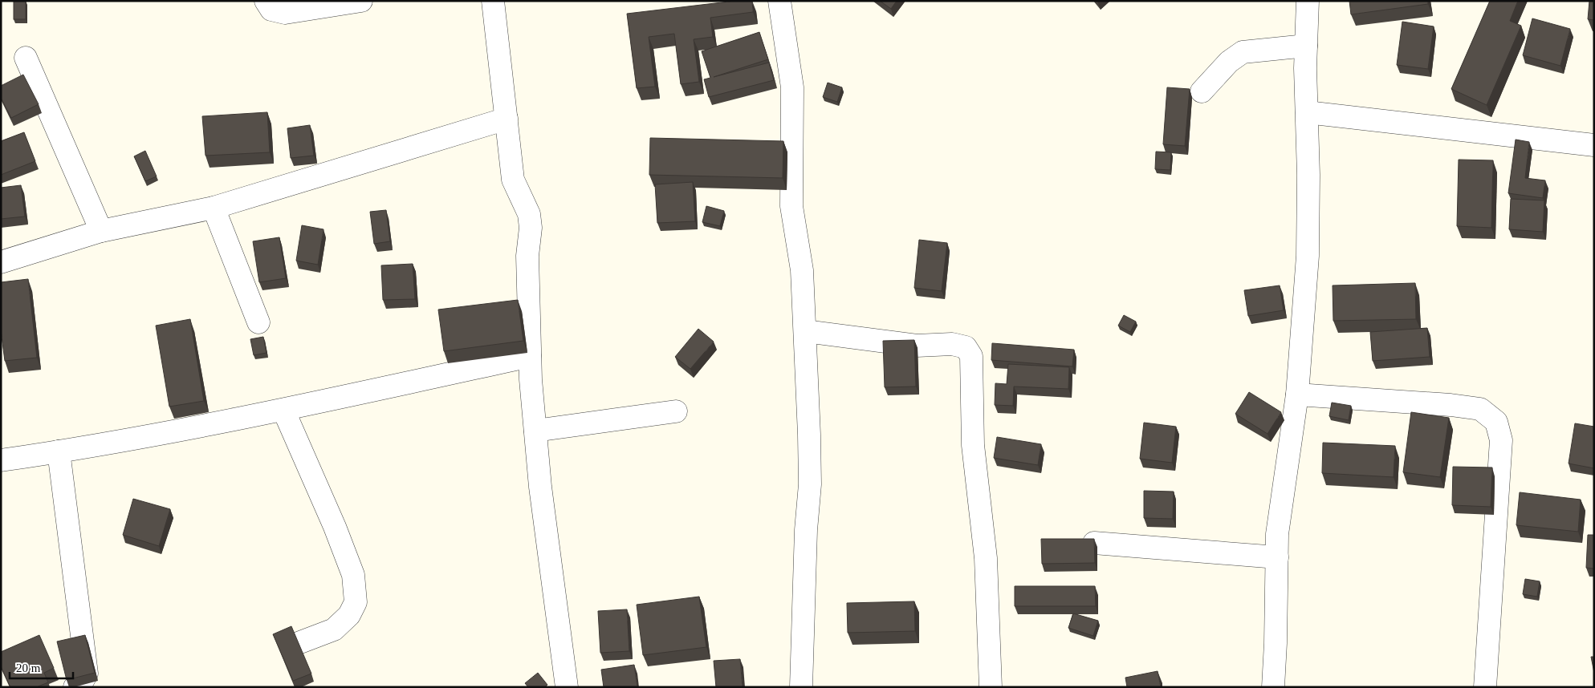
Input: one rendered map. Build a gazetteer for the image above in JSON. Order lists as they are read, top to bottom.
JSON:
{
  "scale_bar": "20 m"
}
